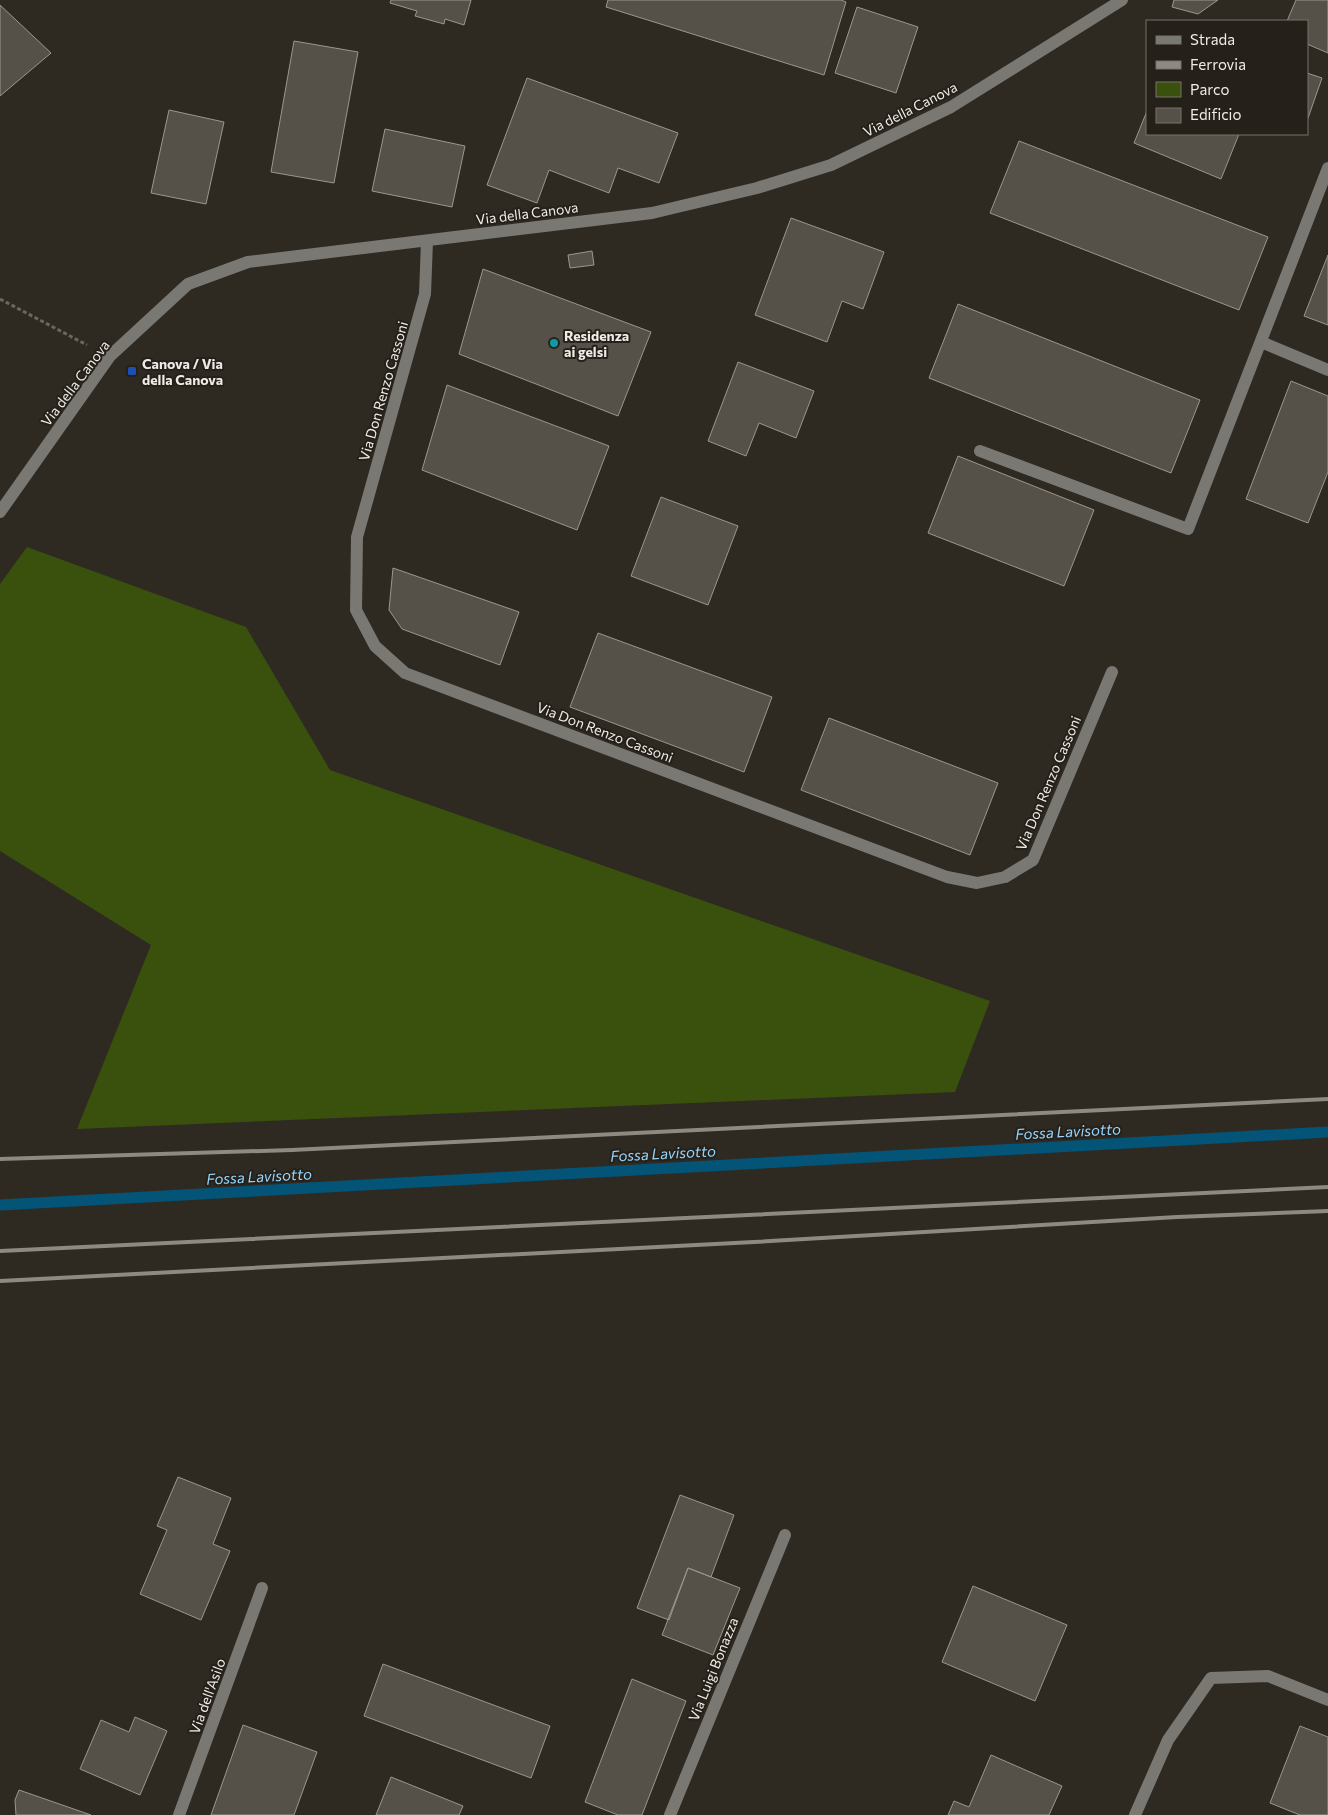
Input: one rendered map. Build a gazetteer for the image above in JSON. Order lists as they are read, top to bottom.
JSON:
{
  "streets": {
    "street": [
      "Via della Canova",
      "Via Don Renzo Cassoni",
      "Via Luigi Bonazza",
      "Via dell'Asilo"
    ]
  },
  "crossings": [
    ["Via della Canova", "Via Don Renzo Cassoni"]
  ],
  "water": ["Fossa Lavisotto"],
  "places": {
    "other": ["Residenza ai gelsi"],
    "transit": ["Canova / Via della Canova"]
  },
  "legend": [
    "Strada",
    "Ferrovia",
    "Parco",
    "Edificio"
  ]
}
